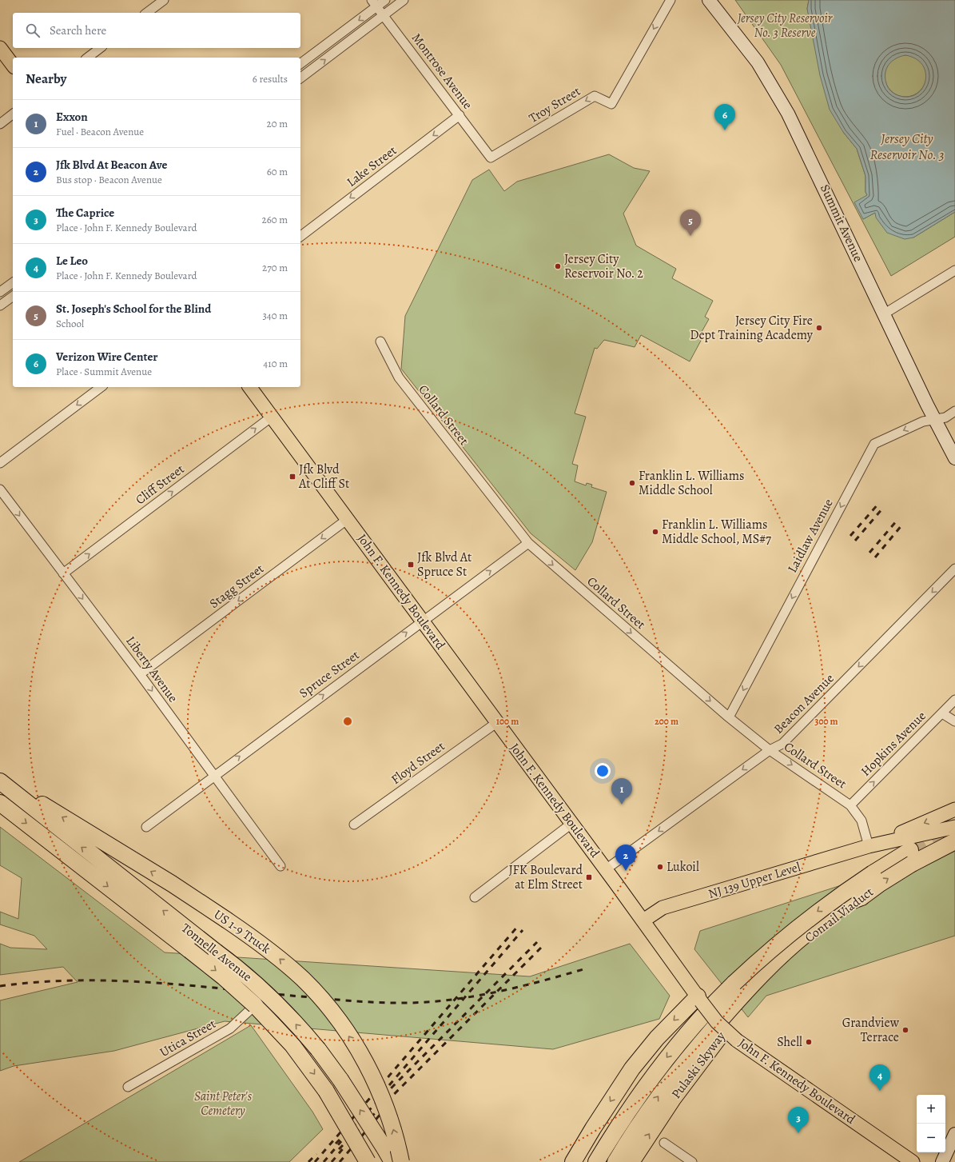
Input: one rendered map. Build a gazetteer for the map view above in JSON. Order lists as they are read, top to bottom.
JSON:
{
  "streets": {
    "highway": [
      "Conrail Viaduct",
      "US 1-9 Truck",
      "Tonnelle Avenue",
      "Pulaski Skyway"
    ],
    "main road": ["John F. Kennedy Boulevard", "NJ 139 Upper Level"],
    "street": [
      "Montrose Avenue",
      "Troy Street",
      "Lake Street",
      "Summit Avenue",
      "Collard Street",
      "Cliff Street",
      "Laidlaw Avenue",
      "Stagg Street",
      "Liberty Avenue",
      "Spruce Street",
      "Beacon Avenue",
      "Hopkins Avenue",
      "Floyd Street",
      "Utica Street"
    ]
  },
  "crossings": [
    ["Montrose Avenue", "Troy Street"],
    ["Montrose Avenue", "Lake Street"],
    ["Summit Avenue", "Laidlaw Avenue"],
    ["Collard Street", "Laidlaw Avenue"],
    ["Collard Street", "Spruce Street"],
    ["Collard Street", "Beacon Avenue"],
    ["Collard Street", "Hopkins Avenue"],
    ["Collard Street", "NJ 139 Upper Level"],
    ["Cliff Street", "John F. Kennedy Boulevard"],
    ["Cliff Street", "Liberty Avenue"],
    ["Stagg Street", "John F. Kennedy Boulevard"],
    ["Stagg Street", "Liberty Avenue"],
    ["John F. Kennedy Boulevard", "Spruce Street"],
    ["John F. Kennedy Boulevard", "Beacon Avenue"],
    ["John F. Kennedy Boulevard", "Floyd Street"],
    ["John F. Kennedy Boulevard", "NJ 139 Upper Level"],
    ["Liberty Avenue", "Spruce Street"],
    ["Conrail Viaduct", "Pulaski Skyway"],
    ["Tonnelle Avenue", "Utica Street"]
  ],
  "one_way": [
    "Troy Street",
    "Lake Street",
    "Collard Street",
    "Cliff Street",
    "Laidlaw Avenue",
    "Stagg Street",
    "Liberty Avenue",
    "Spruce Street",
    "Beacon Avenue",
    "Hopkins Avenue",
    "US 1-9 Truck"
  ],
  "water": ["Jersey City Reservoir No. 3"],
  "parks": ["Jersey City Reservoir No. 3 Reserve", "Saint Peter's Cemetery"],
  "places": {
    "other": [
      "Jersey City Reservoir No. 2",
      "Jersey City Fire Dept Training Academy",
      "Franklin L. Williams Middle School",
      "Franklin L. Williams Middle School, MS#7",
      "Lukoil",
      "Grandview Terrace",
      "Shell"
    ],
    "transit": ["Jfk Blvd At Cliff St", "Jfk Blvd At Spruce St", "JFK Boulevard at Elm Street"]
  },
  "page": {
    "search": "Search here",
    "heading": ["Nearby", "6 results"],
    "list": [
      {
        "mark": "1",
        "name": "Exxon",
        "note": "Fuel · Beacon Avenue",
        "value": "20 m"
      },
      {
        "mark": "2",
        "name": "Jfk Blvd At Beacon Ave",
        "note": "Bus stop · Beacon Avenue",
        "value": "60 m"
      },
      {
        "mark": "3",
        "name": "The Caprice",
        "note": "Place · John F. Kennedy Boulevard",
        "value": "260 m"
      },
      {
        "mark": "4",
        "name": "Le Leo",
        "note": "Place · John F. Kennedy Boulevard",
        "value": "270 m"
      },
      {
        "mark": "5",
        "name": "St. Joseph's School for the Blind",
        "note": "School",
        "value": "340 m"
      },
      {
        "mark": "6",
        "name": "Verizon Wire Center",
        "note": "Place · Summit Avenue",
        "value": "410 m"
      }
    ],
    "pins": [
      "6",
      "5",
      "1",
      "2",
      "4",
      "3"
    ],
    "map_buttons": ["+", "−"]
  },
  "rings": ["100 m", "200 m", "300 m"]
}
